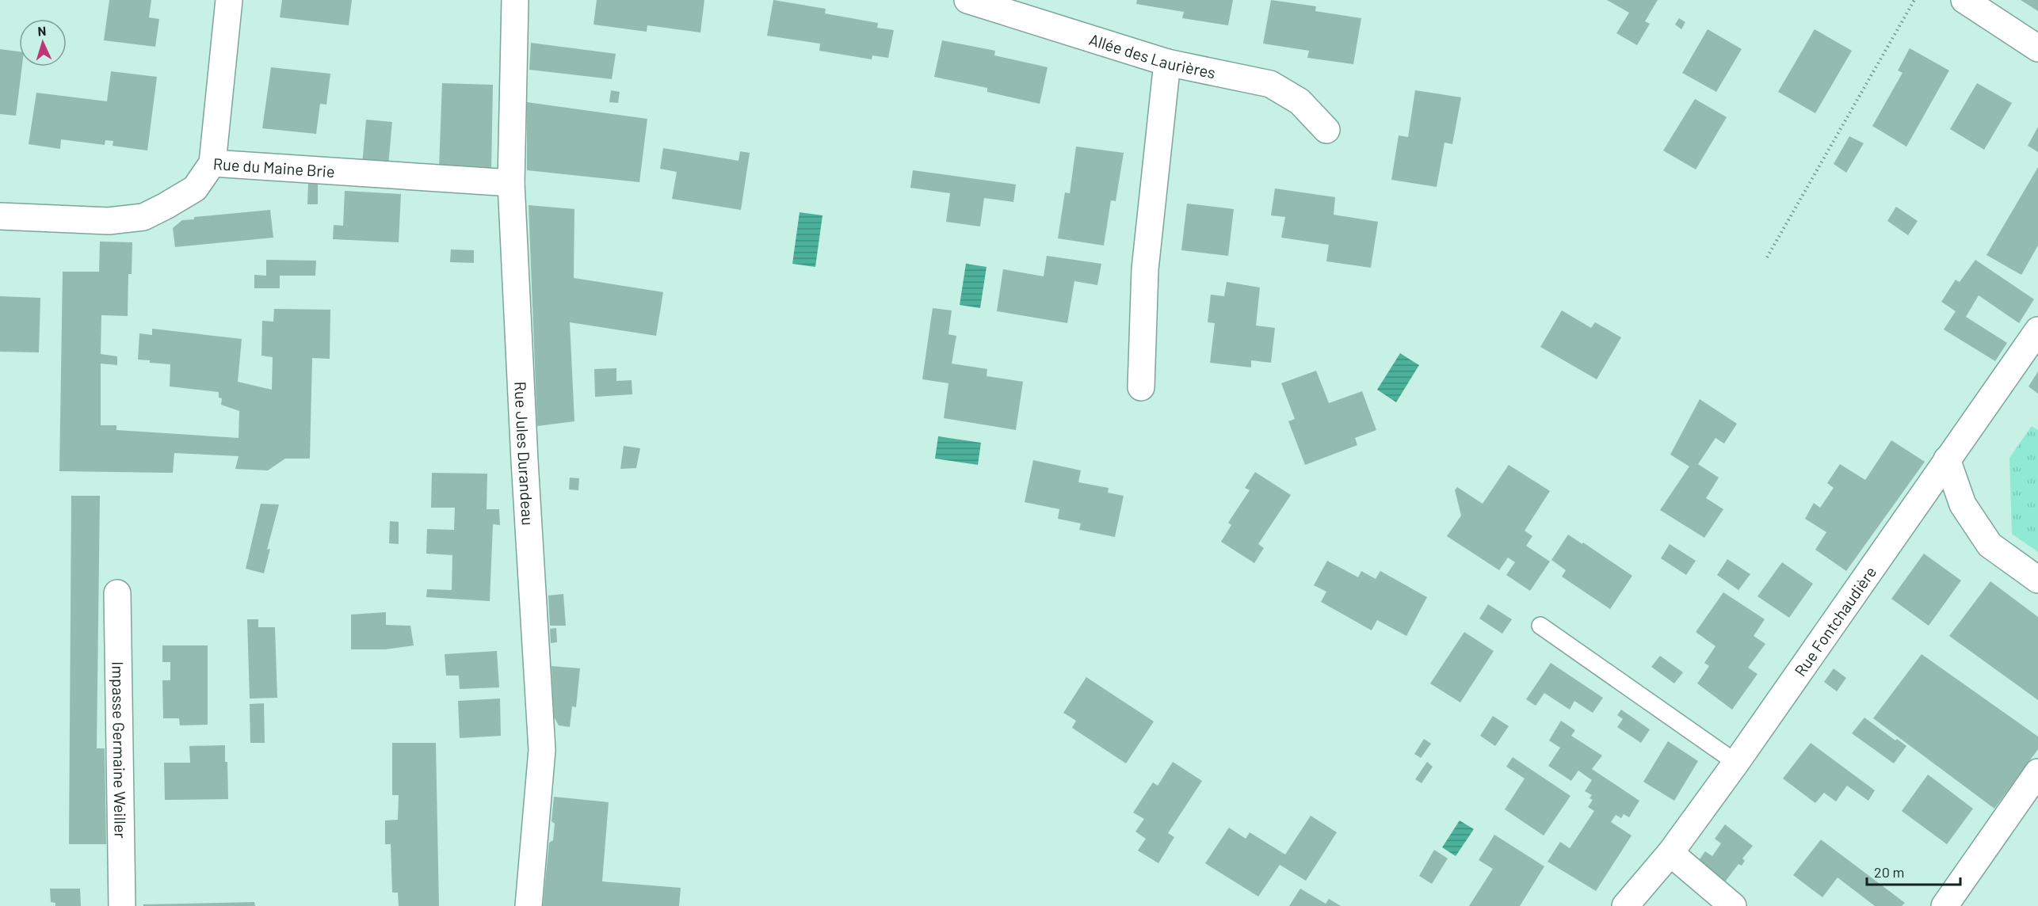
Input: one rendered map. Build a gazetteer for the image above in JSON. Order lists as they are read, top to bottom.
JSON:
{
  "streets": {
    "street": [
      "Allée des Laurières",
      "Rue du Maine Brie",
      "Rue Jules Durandeau",
      "Rue Fontchaudière",
      "Impasse Germaine Weiller"
    ]
  },
  "crossings": [
    ["Rue du Maine Brie", "Rue Jules Durandeau"]
  ],
  "scale_bar": "20 m",
  "north": "top"
}
